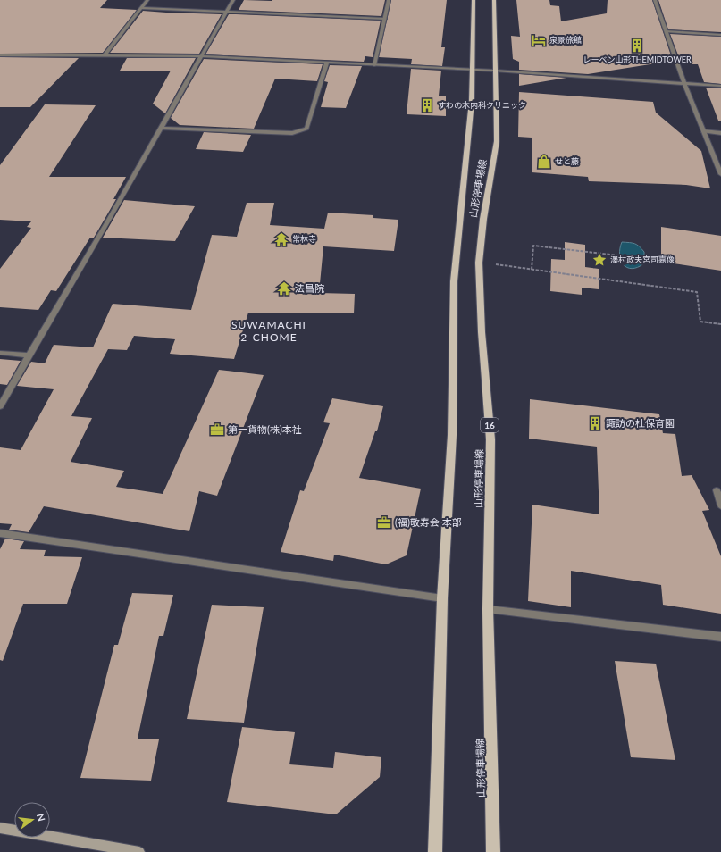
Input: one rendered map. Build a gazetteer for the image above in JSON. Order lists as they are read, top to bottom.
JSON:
{
  "streets": {
    "main road": ["山形停車場線", "16"]
  },
  "districts": ["SUWAMACHI 2-CHOME"],
  "places": {
    "hotel": ["泉景旅館"],
    "building": ["レーベン山形THEMIDTOWER", "すわの木内科クリニック", "諏訪の杜保育園"],
    "shop": ["せと藤"],
    "temple": ["常林寺", "法昌院"],
    "place": ["澤村政夫宮司嘉像"],
    "office": ["第一貨物(株)本社", "(福)敬寿会 本部"]
  },
  "north": "right"
}
